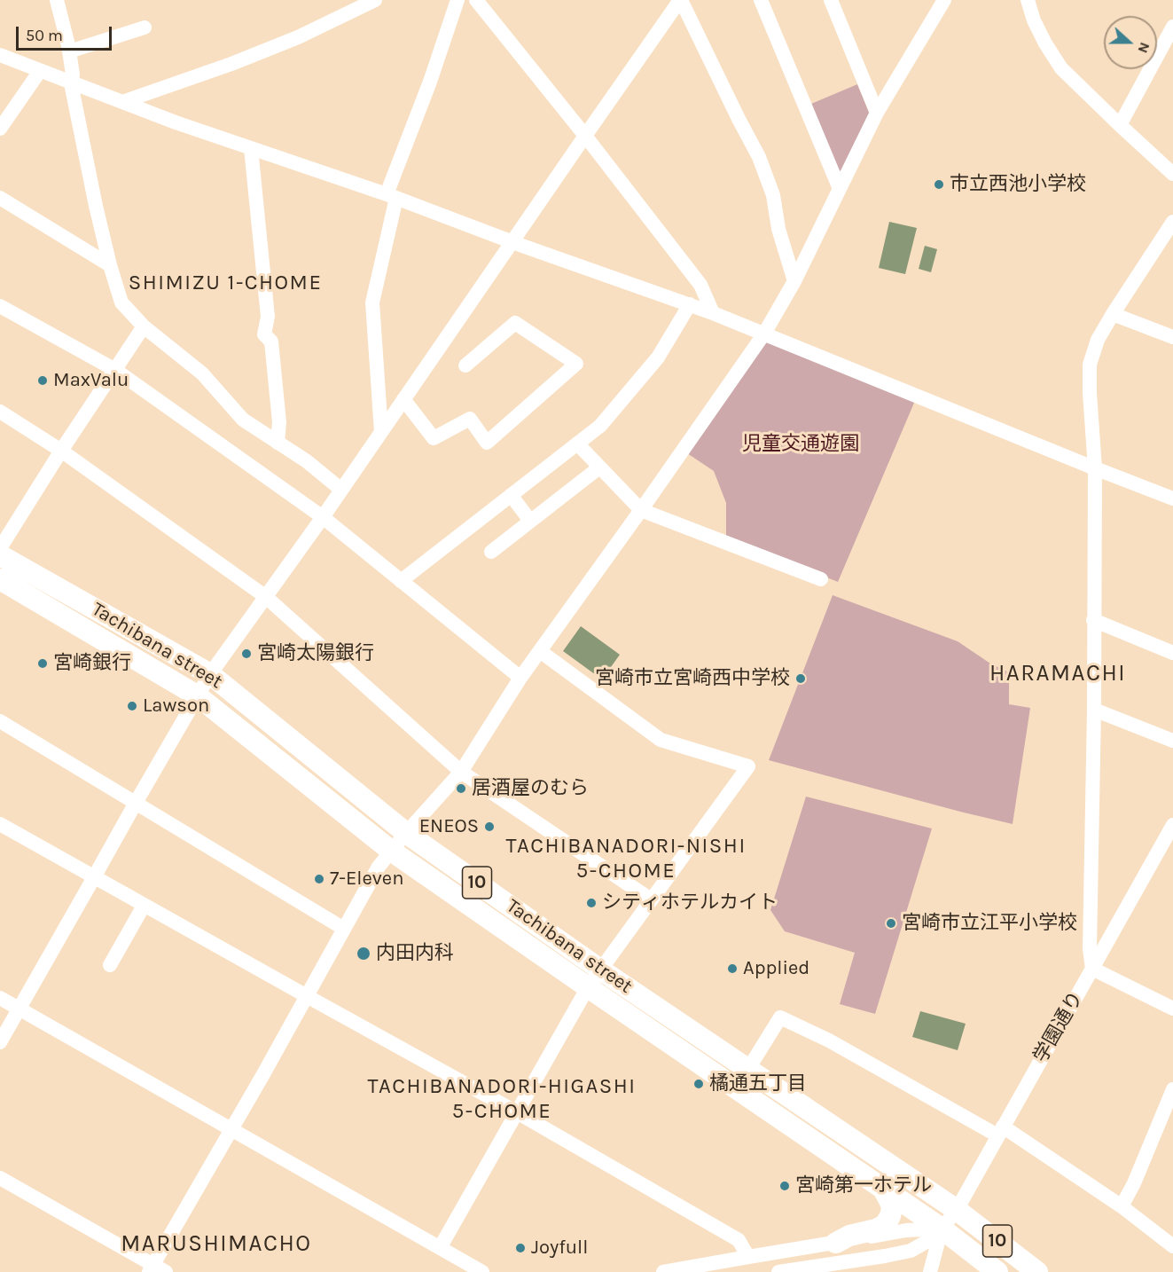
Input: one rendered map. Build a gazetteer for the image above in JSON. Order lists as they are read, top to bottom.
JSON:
{
  "streets": {
    "highway": ["Tachibana street", "10"],
    "street": ["学園通り"]
  },
  "crossings": [
    ["Tachibana street", "10"],
    ["Tachibana street", "学園通り"],
    ["10", "学園通り"]
  ],
  "districts": [
    "SHIMIZU 1-CHOME",
    "HARAMACHI",
    "TACHIBANADORI-NISHI 5-CHOME",
    "TACHIBANADORI-HIGASHI 5-CHOME",
    "MARUSHIMACHO"
  ],
  "parks": ["児童交通遊園"],
  "places": [
    "市立西池小学校",
    "MaxValu",
    "宮崎太陽銀行",
    "宮崎銀行",
    "宮崎市立宮崎西中学校",
    "Lawson",
    "居酒屋のむら",
    "ENEOS",
    "7-Eleven",
    "シティホテルカイト",
    "宮崎市立江平小学校",
    "内田内科",
    "Applied",
    "橘通五丁目",
    "宮崎第一ホテル",
    "Joyfull"
  ],
  "scale_bar": "50 m",
  "north": "right"
}
